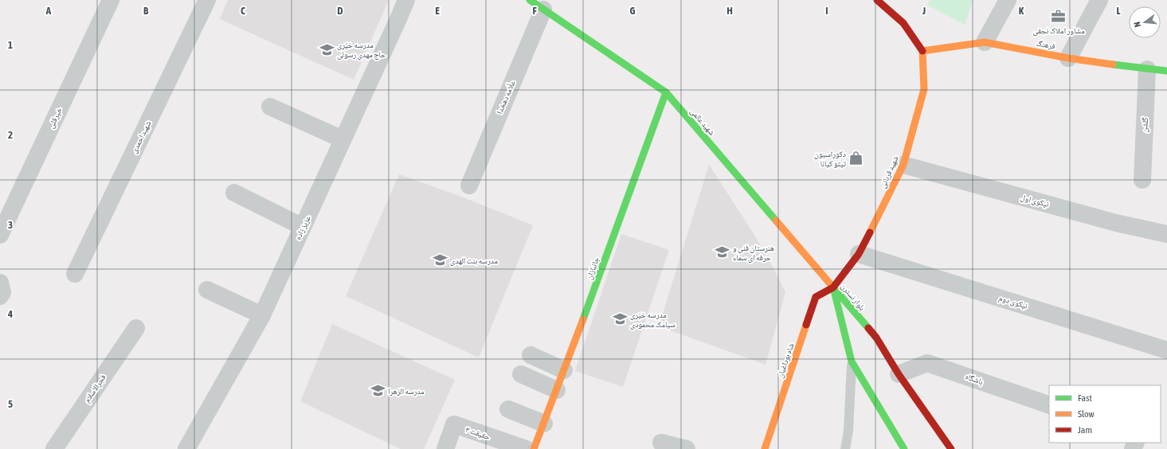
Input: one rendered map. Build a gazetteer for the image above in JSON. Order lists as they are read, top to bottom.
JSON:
{
  "streets": {
    "main road": [
      "فرهنگ",
      "شهید عالمی",
      "شهید قربانی",
      "جانبازان",
      "بلوار نسترن",
      "شاه بوداغیان"
    ],
    "street": [
      "علّامه دهخدا",
      "خیرقلی",
      "گلشن",
      "شهید احمدی",
      "نیکوی اول",
      "عزیز زاده",
      "نیکوی دوم",
      "باشگاه",
      "فجرالاسلام",
      "حقیقت ۳"
    ]
  },
  "crossings": [
    ["فرهنگ", "گلشن"],
    ["فرهنگ", "شهید قربانی"],
    ["علّامه دهخدا", "شهید عالمی"],
    ["شهید عالمی", "شهید قربانی"],
    ["شهید عالمی", "جانبازان"],
    ["شهید عالمی", "بلوار نسترن"],
    ["شهید عالمی", "شاه بوداغیان"],
    ["شهید قربانی", "نیکوی اول"],
    ["شهید قربانی", "بلوار نسترن"],
    ["شهید قربانی", "نیکوی دوم"],
    ["شهید قربانی", "شاه بوداغیان"],
    ["بلوار نسترن", "شاه بوداغیان"],
    ["بلوار نسترن", "باشگاه"]
  ],
  "places": {
    "office": ["مشاور املاک نجفی"],
    "school or university": [
      "مدرسه خیّری حاج مهدی رسولی",
      "هنرستان فنی و حرفه ای سماء",
      "مدرسه بنت الهدی",
      "مدرسه خیّری سیامک محمودی",
      "مدرسه الزهرا"
    ],
    "shop": ["دکوراسیون تیتو کیانا"]
  },
  "legend": ["Fast", "Slow", "Jam"],
  "north": "left",
  "grid": {
    "columns": [
      "A",
      "B",
      "C",
      "D",
      "E",
      "F",
      "G",
      "H",
      "I",
      "J",
      "K",
      "L"
    ],
    "rows": [
      "1",
      "2",
      "3",
      "4",
      "5"
    ]
  }
}
